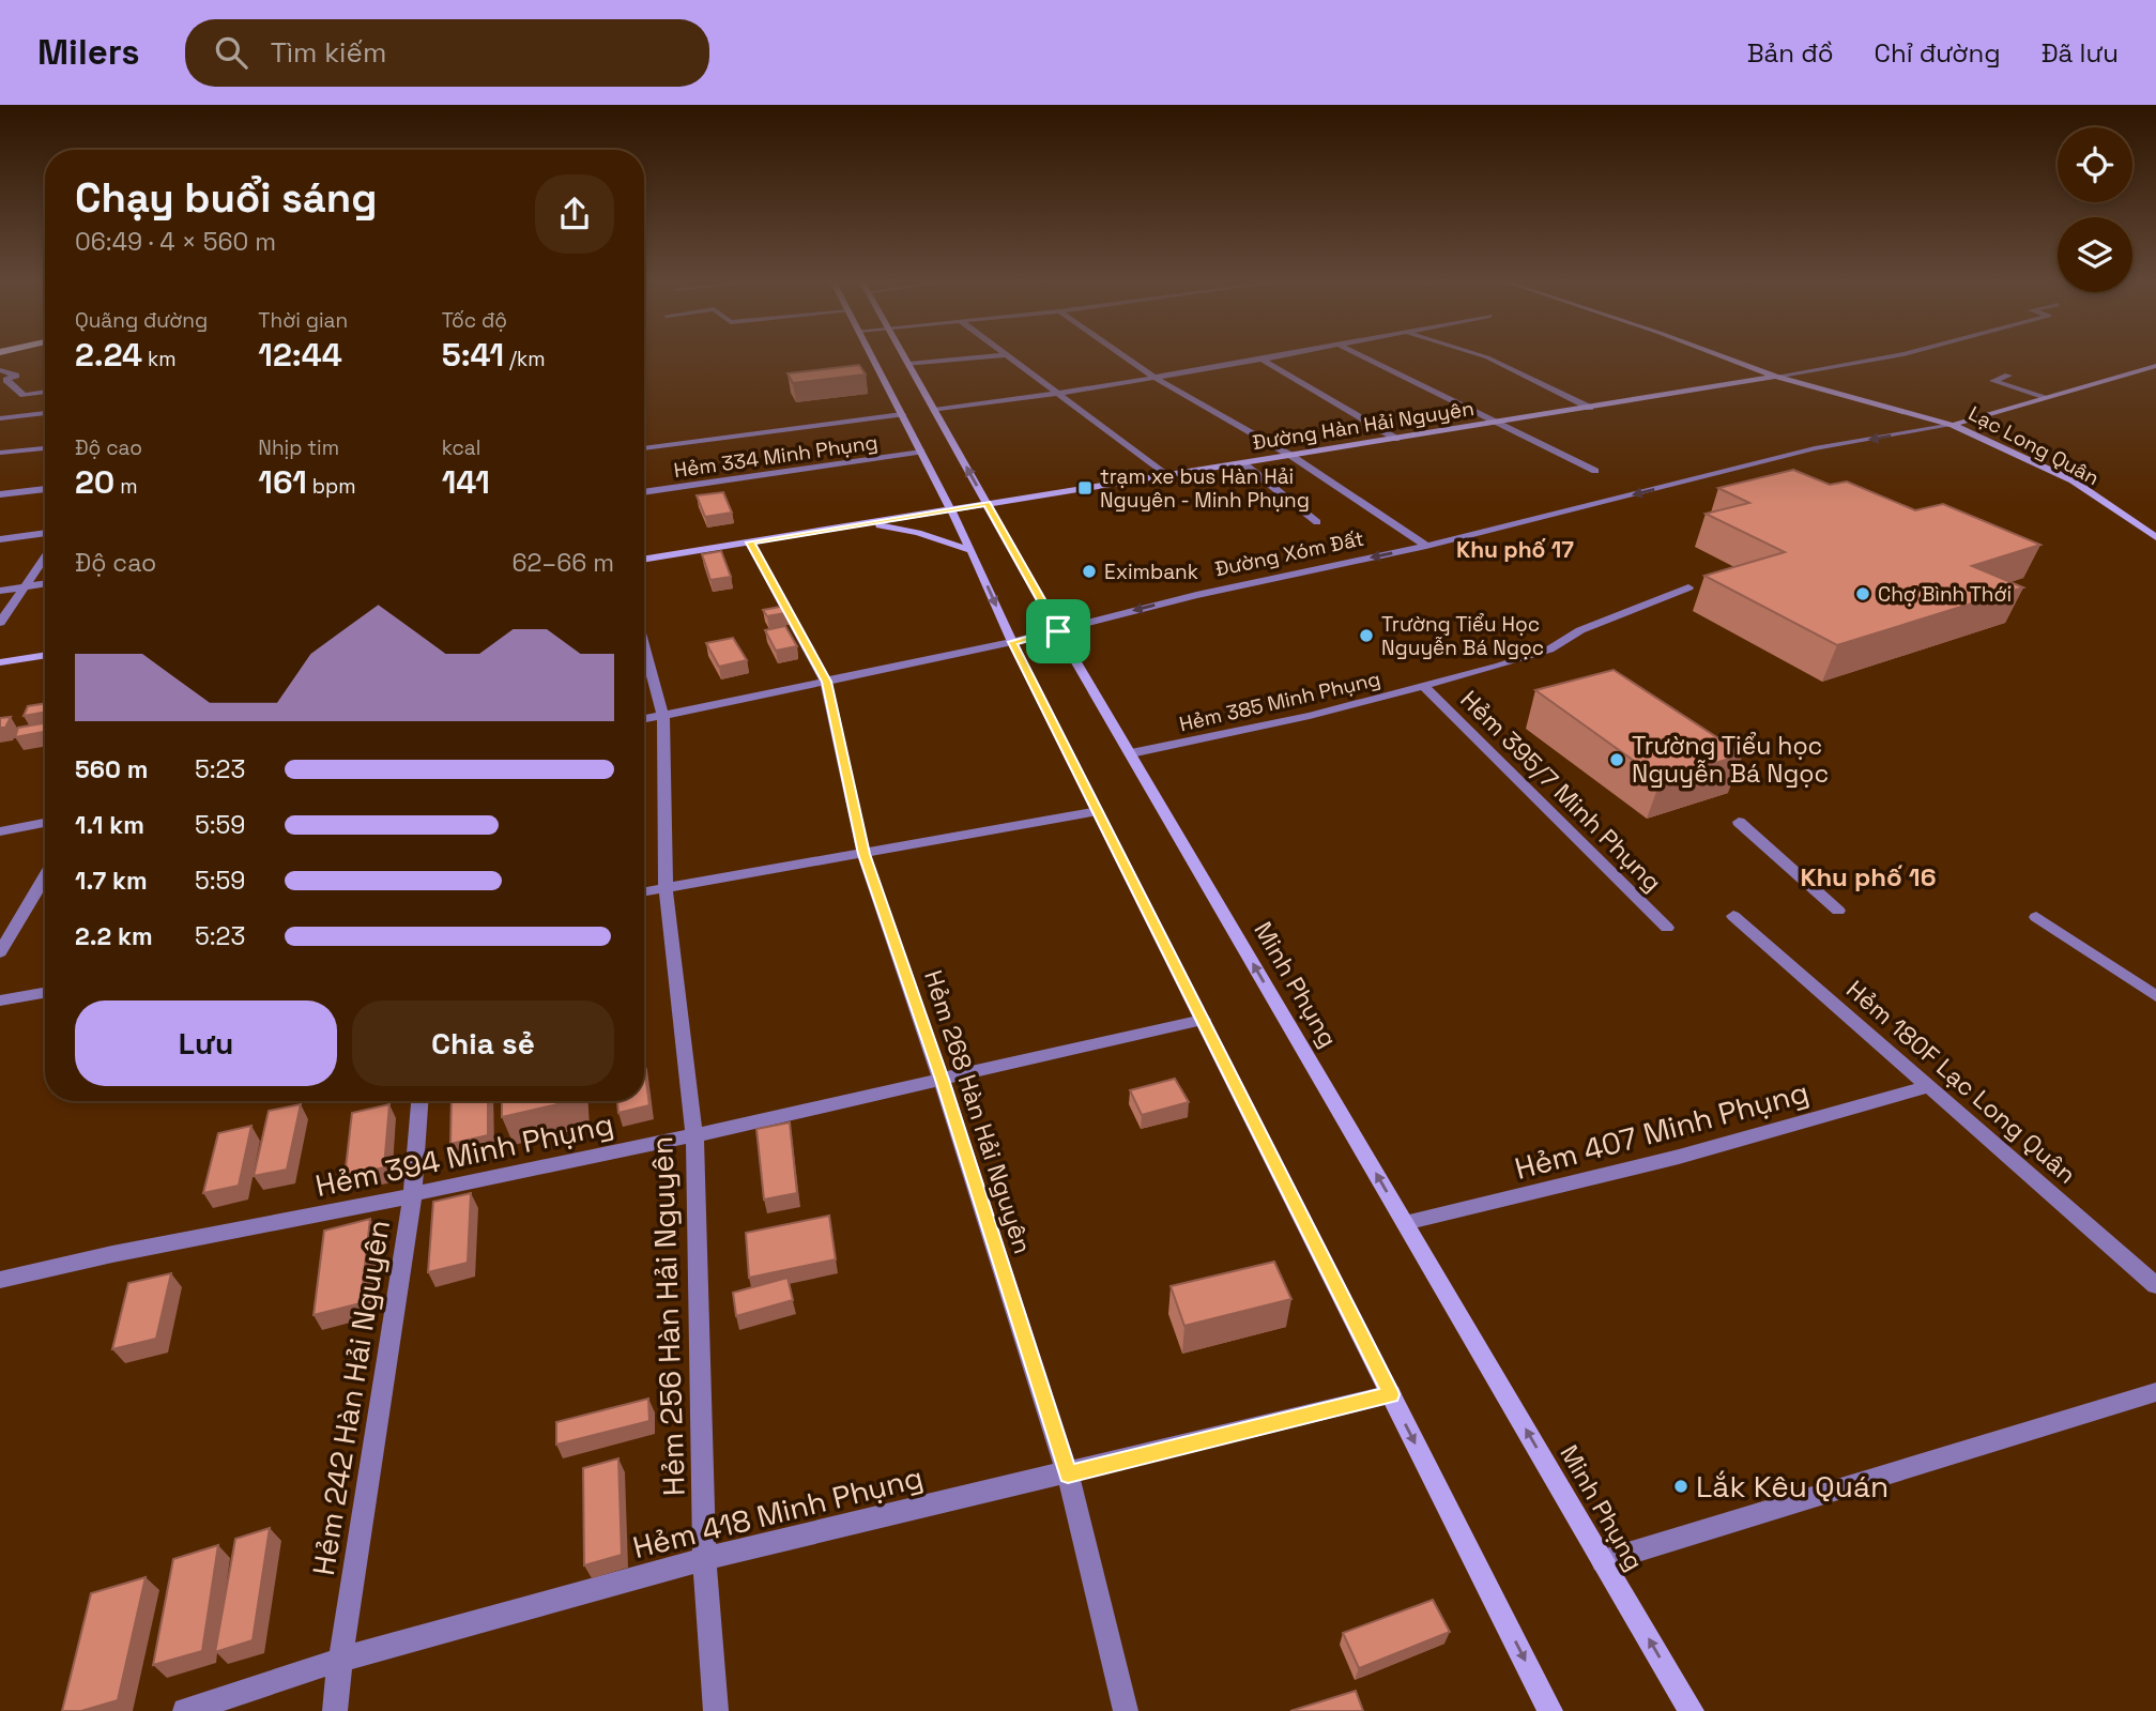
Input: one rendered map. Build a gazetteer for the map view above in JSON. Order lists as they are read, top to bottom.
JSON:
{
  "streets": {
    "main road": ["Đường Hàn Hải Nguyên", "Lạc Long Quân", "Minh Phụng"],
    "street": [
      "Hẻm 334 Minh Phụng",
      "Đường Xóm Đất",
      "Hẻm 385 Minh Phụng",
      "Hẻm 395/7 Minh Phụng",
      "Hẻm 180F Lạc Long Quân",
      "Hẻm 268 Hàn Hải Nguyên",
      "Hẻm 407 Minh Phụng",
      "Hẻm 394 Minh Phụng",
      "Hẻm 256 Hàn Hải Nguyên",
      "Hẻm 242 Hàn Hải Nguyên",
      "Hẻm 418 Minh Phụng"
    ]
  },
  "crossings": [
    ["Đường Hàn Hải Nguyên", "Minh Phụng"],
    ["Đường Hàn Hải Nguyên", "Hẻm 268 Hàn Hải Nguyên"],
    ["Lạc Long Quân", "Đường Xóm Đất"],
    ["Đường Xóm Đất", "Minh Phụng"],
    ["Đường Xóm Đất", "Hẻm 268 Hàn Hải Nguyên"],
    ["Đường Xóm Đất", "Hẻm 256 Hàn Hải Nguyên"],
    ["Hẻm 385 Minh Phụng", "Hẻm 395/7 Minh Phụng"],
    ["Hẻm 385 Minh Phụng", "Minh Phụng"],
    ["Minh Phụng", "Hẻm 407 Minh Phụng"],
    ["Hẻm 180F Lạc Long Quân", "Hẻm 407 Minh Phụng"],
    ["Hẻm 268 Hàn Hải Nguyên", "Hẻm 394 Minh Phụng"],
    ["Hẻm 268 Hàn Hải Nguyên", "Hẻm 418 Minh Phụng"],
    ["Hẻm 394 Minh Phụng", "Hẻm 256 Hàn Hải Nguyên"],
    ["Hẻm 394 Minh Phụng", "Hẻm 242 Hàn Hải Nguyên"],
    ["Hẻm 256 Hàn Hải Nguyên", "Hẻm 418 Minh Phụng"],
    ["Hẻm 242 Hàn Hải Nguyên", "Hẻm 418 Minh Phụng"]
  ],
  "one_way": ["Đường Xóm Đất"],
  "districts": ["Khu phố 17", "Khu phố 16"],
  "places": {
    "transit": ["trạm xe bus Hàn Hải Nguyên - Minh Phụng"],
    "other": [
      "Eximbank",
      "Chợ Bình Thới",
      "Trường Tiểu Học Nguyễn Bá Ngọc",
      "Trường Tiểu học Nguyễn Bá Ngọc",
      "Lắk Kêu Quán"
    ]
  },
  "page": {
    "header": "Milers",
    "search": "Tìm kiếm",
    "nav": ["Bản đồ", "Chỉ đường", "Đã lưu"],
    "heading": ["Chạy buổi sáng", "06:49 · 4 × 560 m"],
    "stats": [
      ["Quãng đường", "2.24 km"],
      ["Thời gian", "12:44"],
      ["Tốc độ", "5:41 /km"],
      ["Độ cao", "20 m"],
      ["Nhịp tim", "161 bpm"],
      ["kcal", "141"]
    ],
    "chart": ["Độ cao", "62–66 m"],
    "list": [
      {
        "name": "560 m",
        "note": "5:23"
      },
      {
        "name": "1.1 km",
        "note": "5:59"
      },
      {
        "name": "1.7 km",
        "note": "5:59"
      },
      {
        "name": "2.2 km",
        "note": "5:23"
      }
    ],
    "buttons": ["Lưu", "Chia sẻ"]
  }
}
